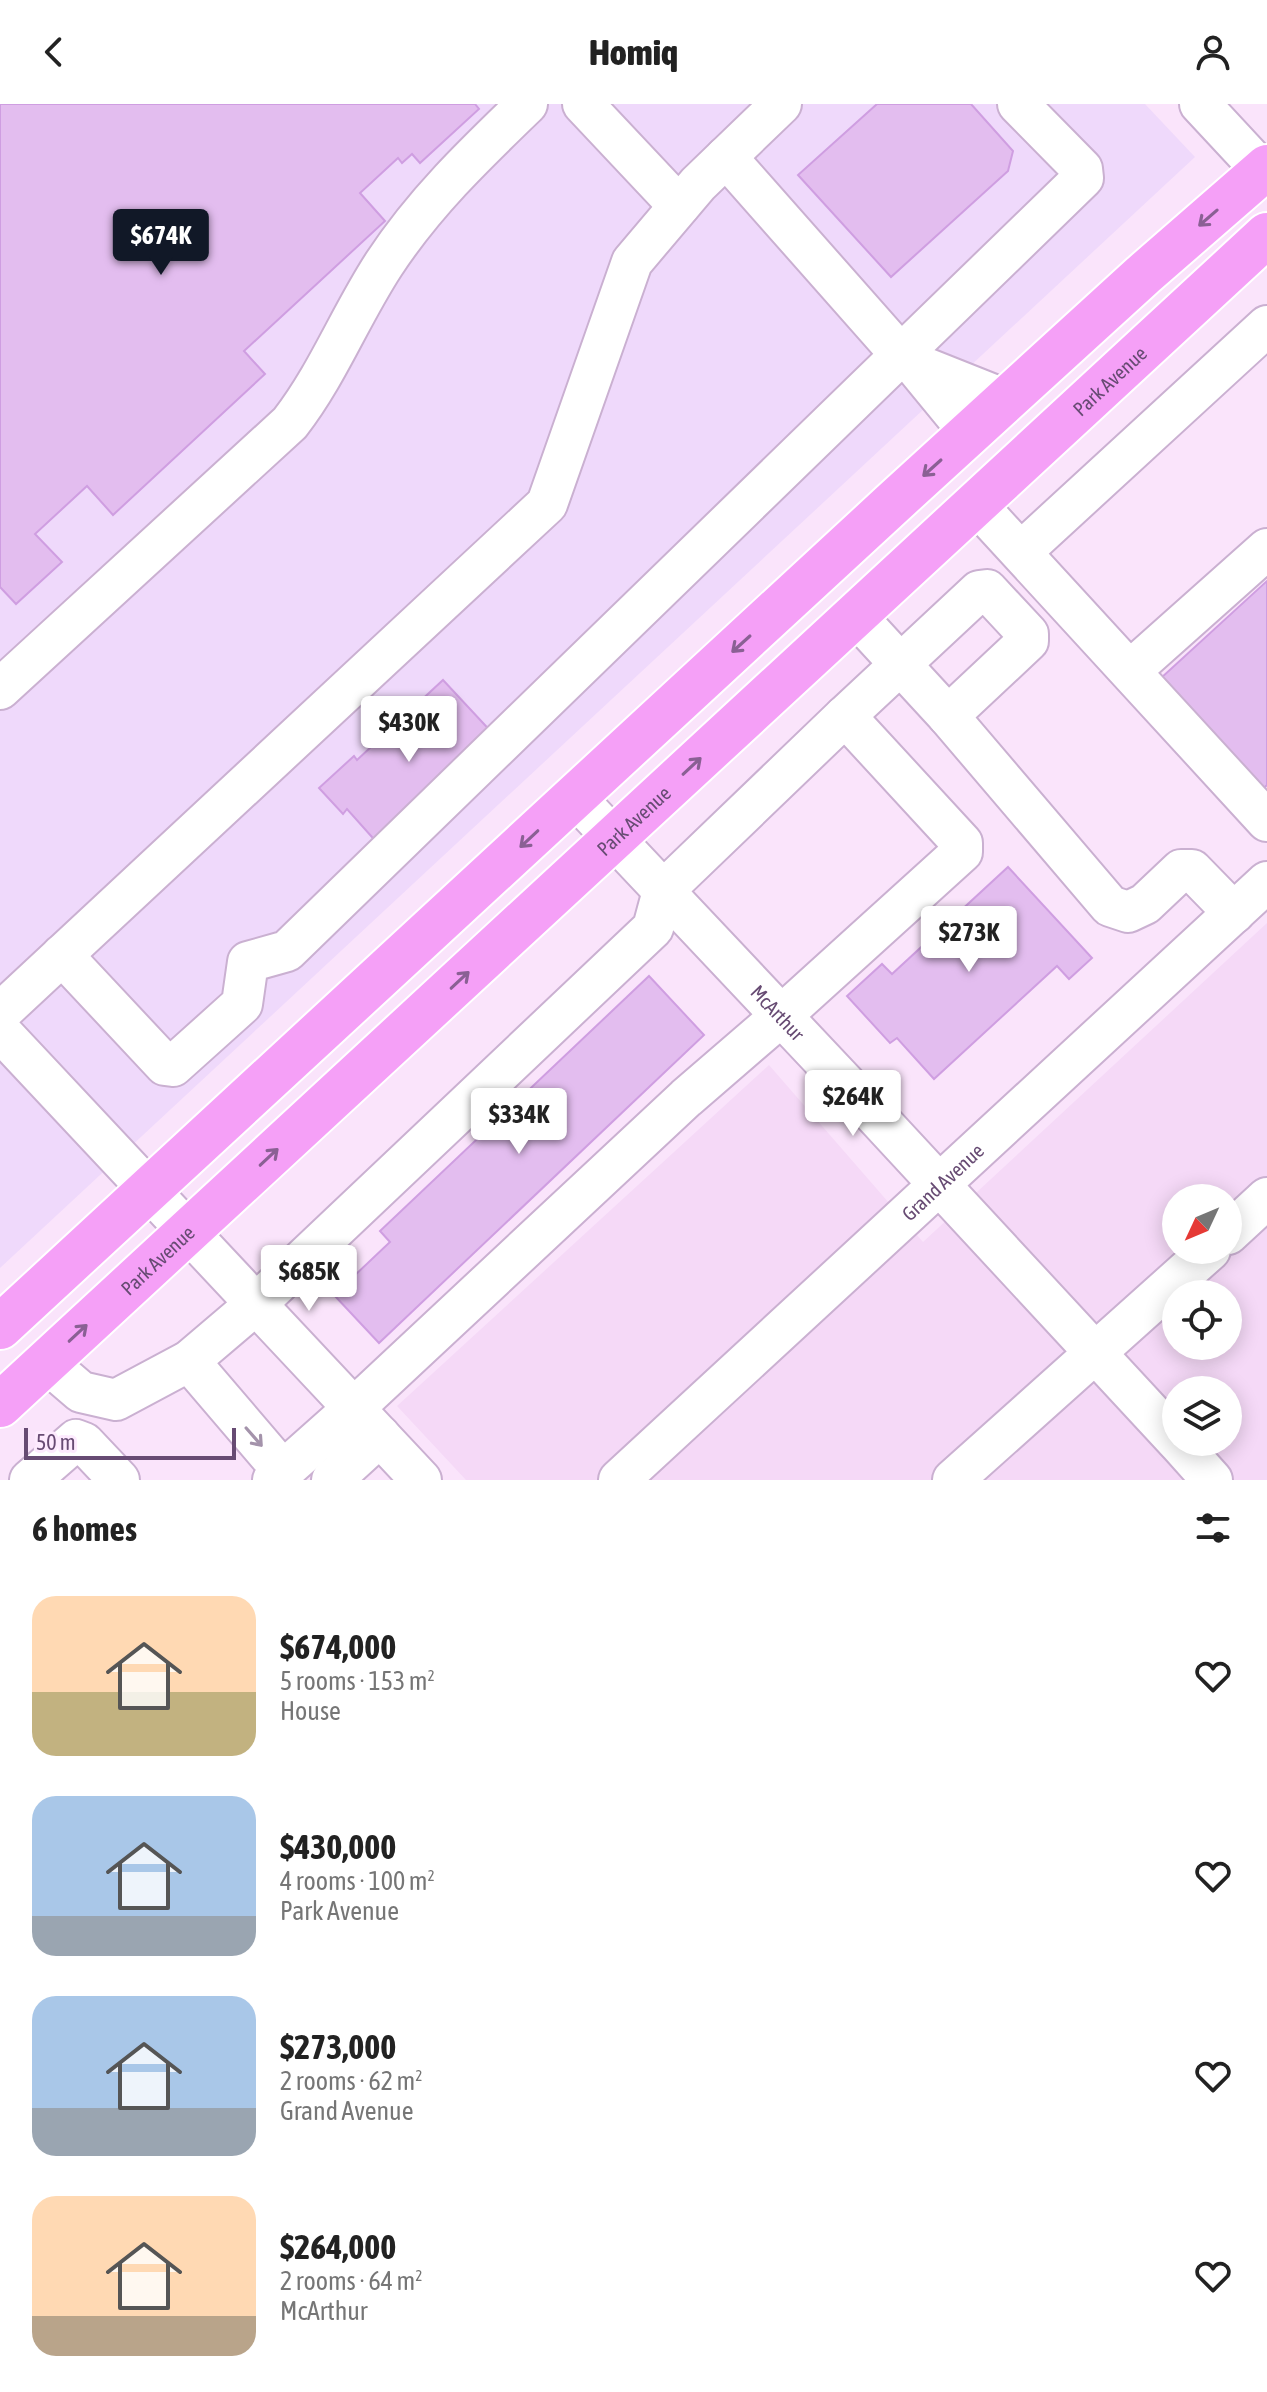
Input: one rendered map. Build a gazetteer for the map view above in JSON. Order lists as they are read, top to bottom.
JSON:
{
  "streets": {
    "main road": ["Park Avenue"],
    "street": ["McArthur", "Grand Avenue"]
  },
  "crossings": [
    ["Park Avenue", "McArthur"],
    ["McArthur", "Grand Avenue"]
  ],
  "scale_bar": "50 m",
  "north": "bottom left",
  "page": {
    "header": "Homiq",
    "price": [
      "$674K",
      "$430K",
      "$273K",
      "$264K",
      "$334K",
      "$685K"
    ],
    "scale": "50 m",
    "heading": "6 homes",
    "list": [
      {
        "name": "$674,000",
        "note": "5 rooms · 153 m² · House"
      },
      {
        "name": "$430,000",
        "note": "4 rooms · 100 m² · Park Avenue"
      },
      {
        "name": "$273,000",
        "note": "2 rooms · 62 m² · Grand Avenue"
      },
      {
        "name": "$264,000",
        "note": "2 rooms · 64 m² · McArthur"
      }
    ]
  }
}
